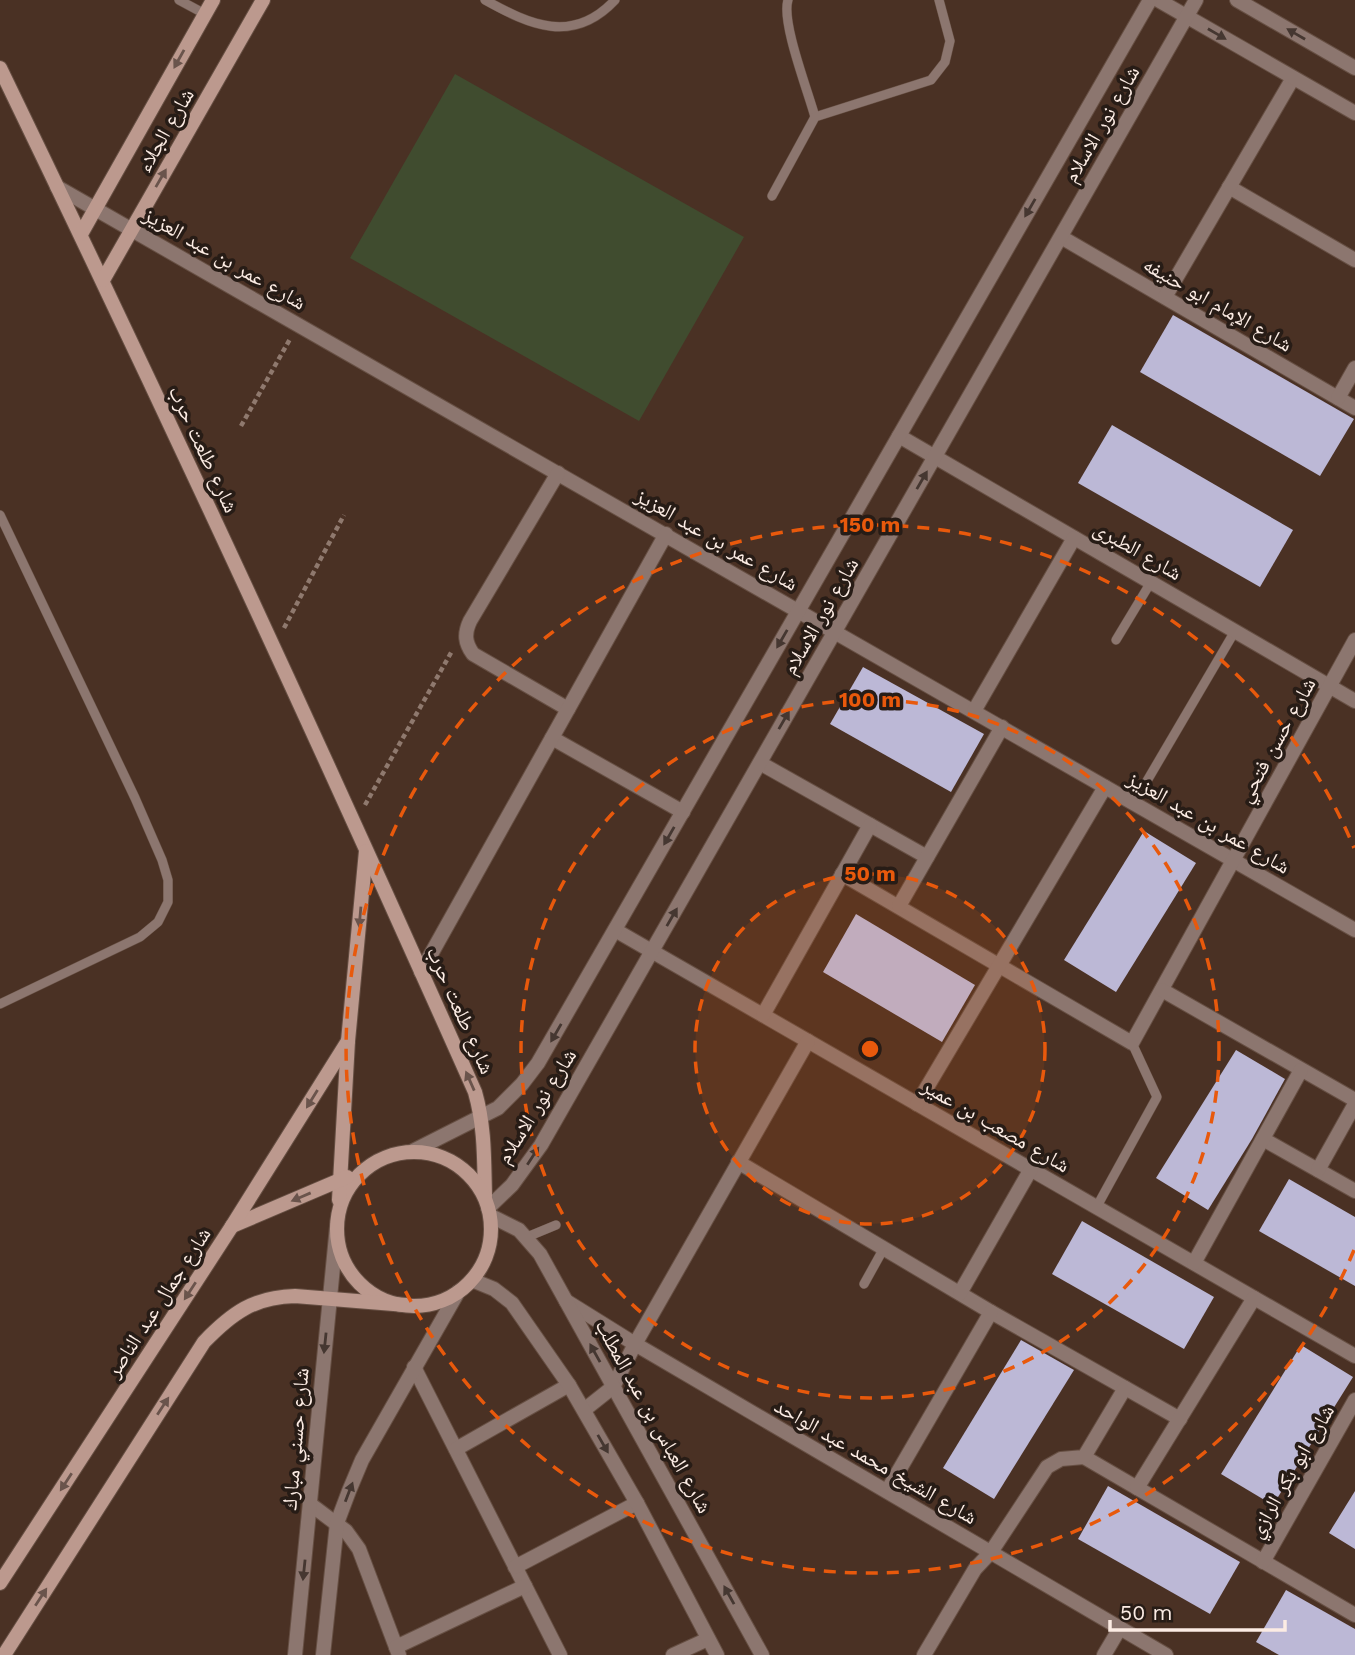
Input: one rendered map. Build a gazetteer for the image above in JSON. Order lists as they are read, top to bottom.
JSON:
{
  "streets": {
    "main road": ["شارع الجلاء", "شارع طلعت حرب", "شارع جمال عبد الناصر"],
    "street": [
      "شارع نور الاسلام",
      "شارع عمر بن عبد العزيز",
      "شارع الإمام ابو حنيفه",
      "شارع الطبرى",
      "شارع حسن فتحي",
      "شارع مصعب بن عمير",
      "شارع العباس بن عبد المطلب",
      "شارع حسني مبارك",
      "شارع الشيخ محمد عبد الواحد",
      "شارع ابو بكر الرازي"
    ]
  },
  "crossings": [
    ["شارع نور الاسلام", "شارع عمر بن عبد العزيز"],
    ["شارع نور الاسلام", "شارع الإمام ابو حنيفه"],
    ["شارع نور الاسلام", "شارع طلعت حرب"],
    ["شارع نور الاسلام", "شارع الطبرى"],
    ["شارع نور الاسلام", "شارع مصعب بن عمير"],
    ["شارع نور الاسلام", "شارع العباس بن عبد المطلب"],
    ["شارع نور الاسلام", "شارع حسني مبارك"],
    ["شارع الجلاء", "شارع عمر بن عبد العزيز"],
    ["شارع الجلاء", "شارع طلعت حرب"],
    ["شارع عمر بن عبد العزيز", "شارع طلعت حرب"],
    ["شارع عمر بن عبد العزيز", "شارع حسن فتحي"],
    ["شارع طلعت حرب", "شارع العباس بن عبد المطلب"],
    ["شارع طلعت حرب", "شارع حسني مبارك"],
    ["شارع الطبرى", "شارع حسن فتحي"],
    ["شارع العباس بن عبد المطلب", "شارع حسني مبارك"],
    ["شارع العباس بن عبد المطلب", "شارع الشيخ محمد عبد الواحد"]
  ],
  "scale_bar": "50 m",
  "rings": ["150 m", "100 m", "50 m"]
}
